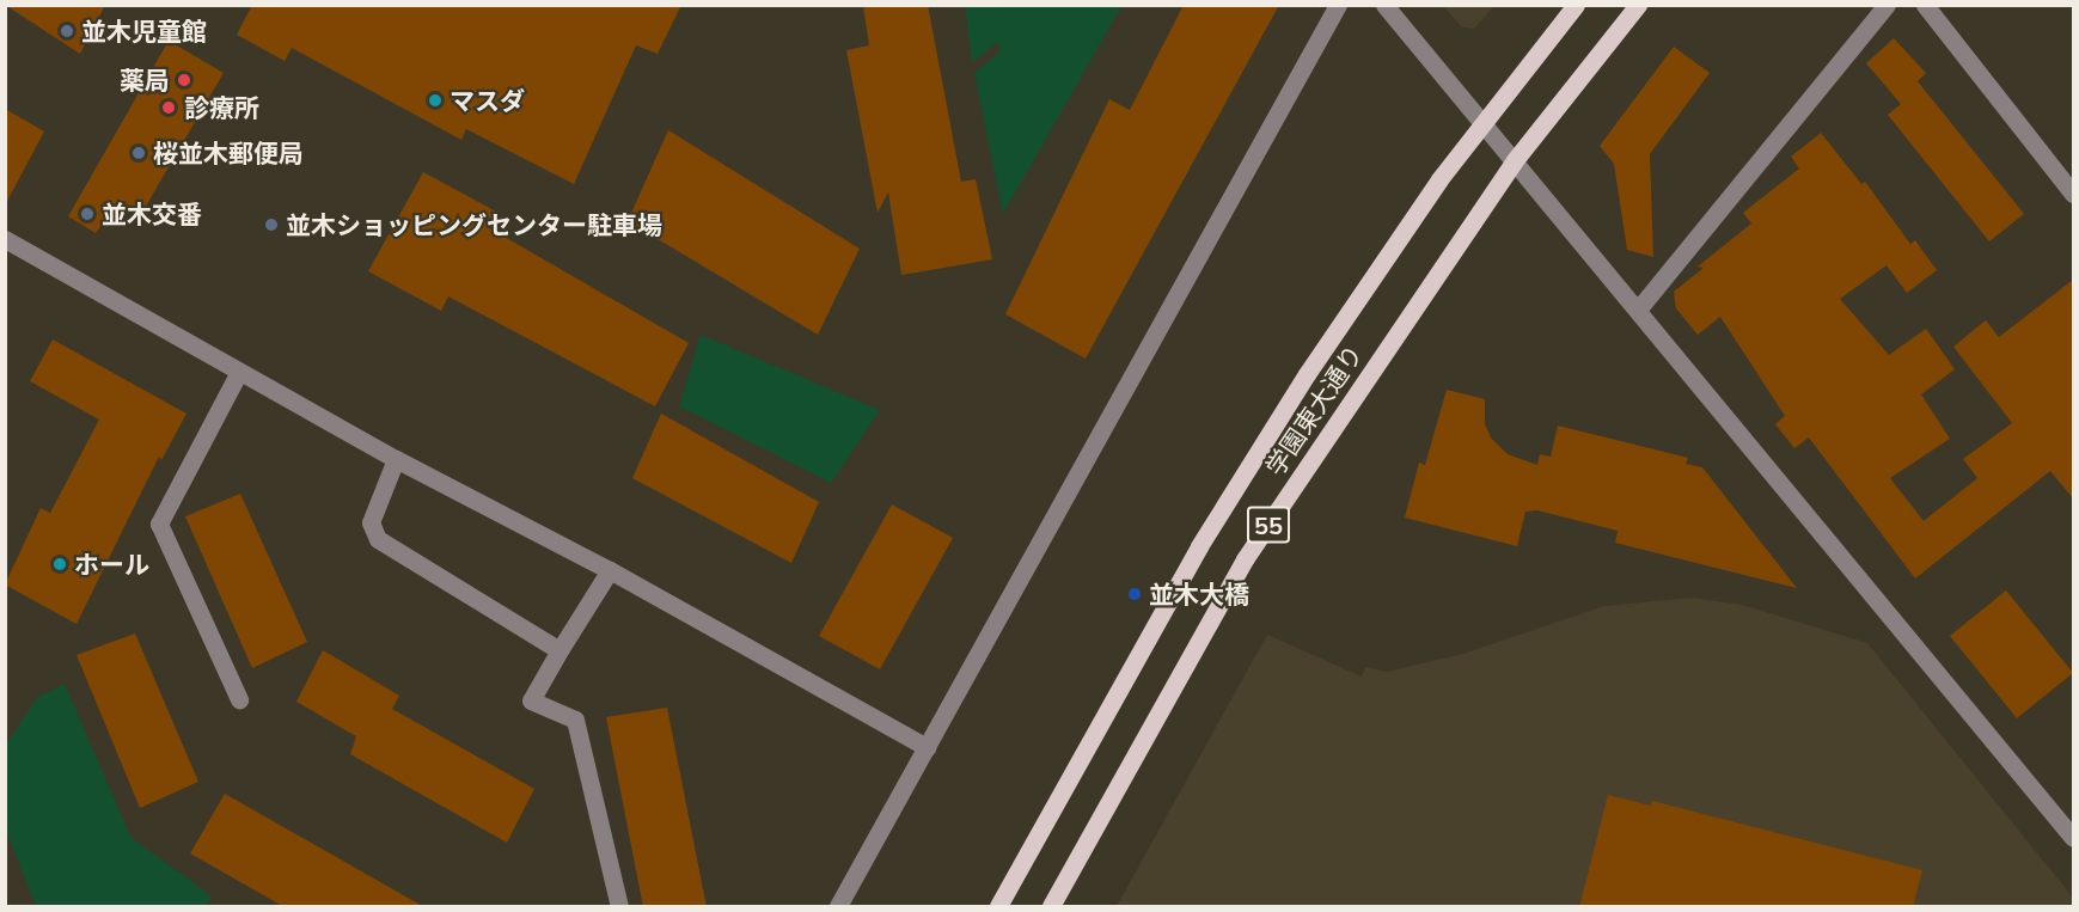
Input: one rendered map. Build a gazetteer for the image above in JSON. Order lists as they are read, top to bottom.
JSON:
{
  "streets": {
    "main road": ["学園東大通り", "55"]
  },
  "places": [
    "並木児童館",
    "薬局",
    "マスダ",
    "診療所",
    "桜並木郵便局",
    "並木交番",
    "並木ショッピングセンター駐車場",
    "ホール",
    "並木大橋"
  ]
}
